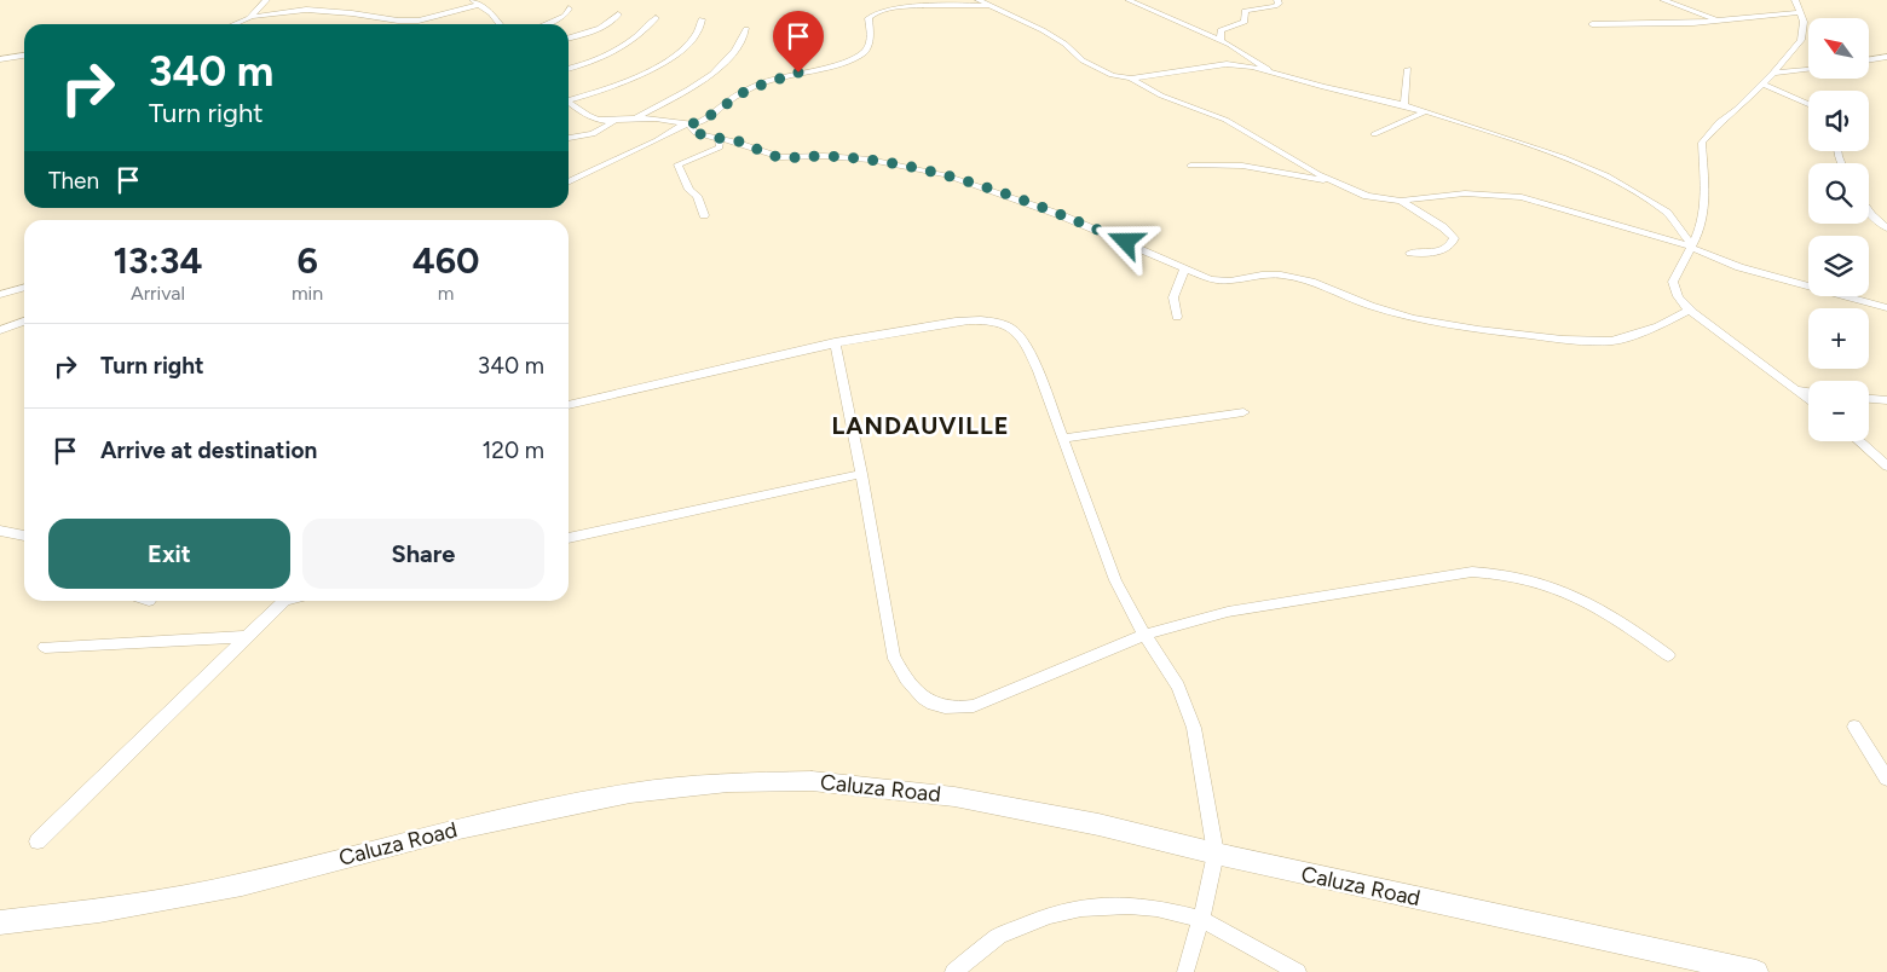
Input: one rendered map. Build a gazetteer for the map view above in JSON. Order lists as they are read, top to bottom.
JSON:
{
  "streets": {
    "street": ["Caluza Road"]
  },
  "districts": ["LANDAUVILLE"],
  "north": "top left",
  "page": {
    "map_buttons": ["+", "−"],
    "turn": ["340 m", "Turn right"],
    "then": "Then",
    "eta": [
      "13:34",
      "Arrival",
      "6",
      "min",
      "460",
      "m"
    ],
    "list": [
      {
        "name": "Turn right",
        "value": "340 m"
      },
      {
        "name": "Arrive at destination",
        "value": "120 m"
      }
    ],
    "buttons": ["Exit", "Share"]
  }
}
